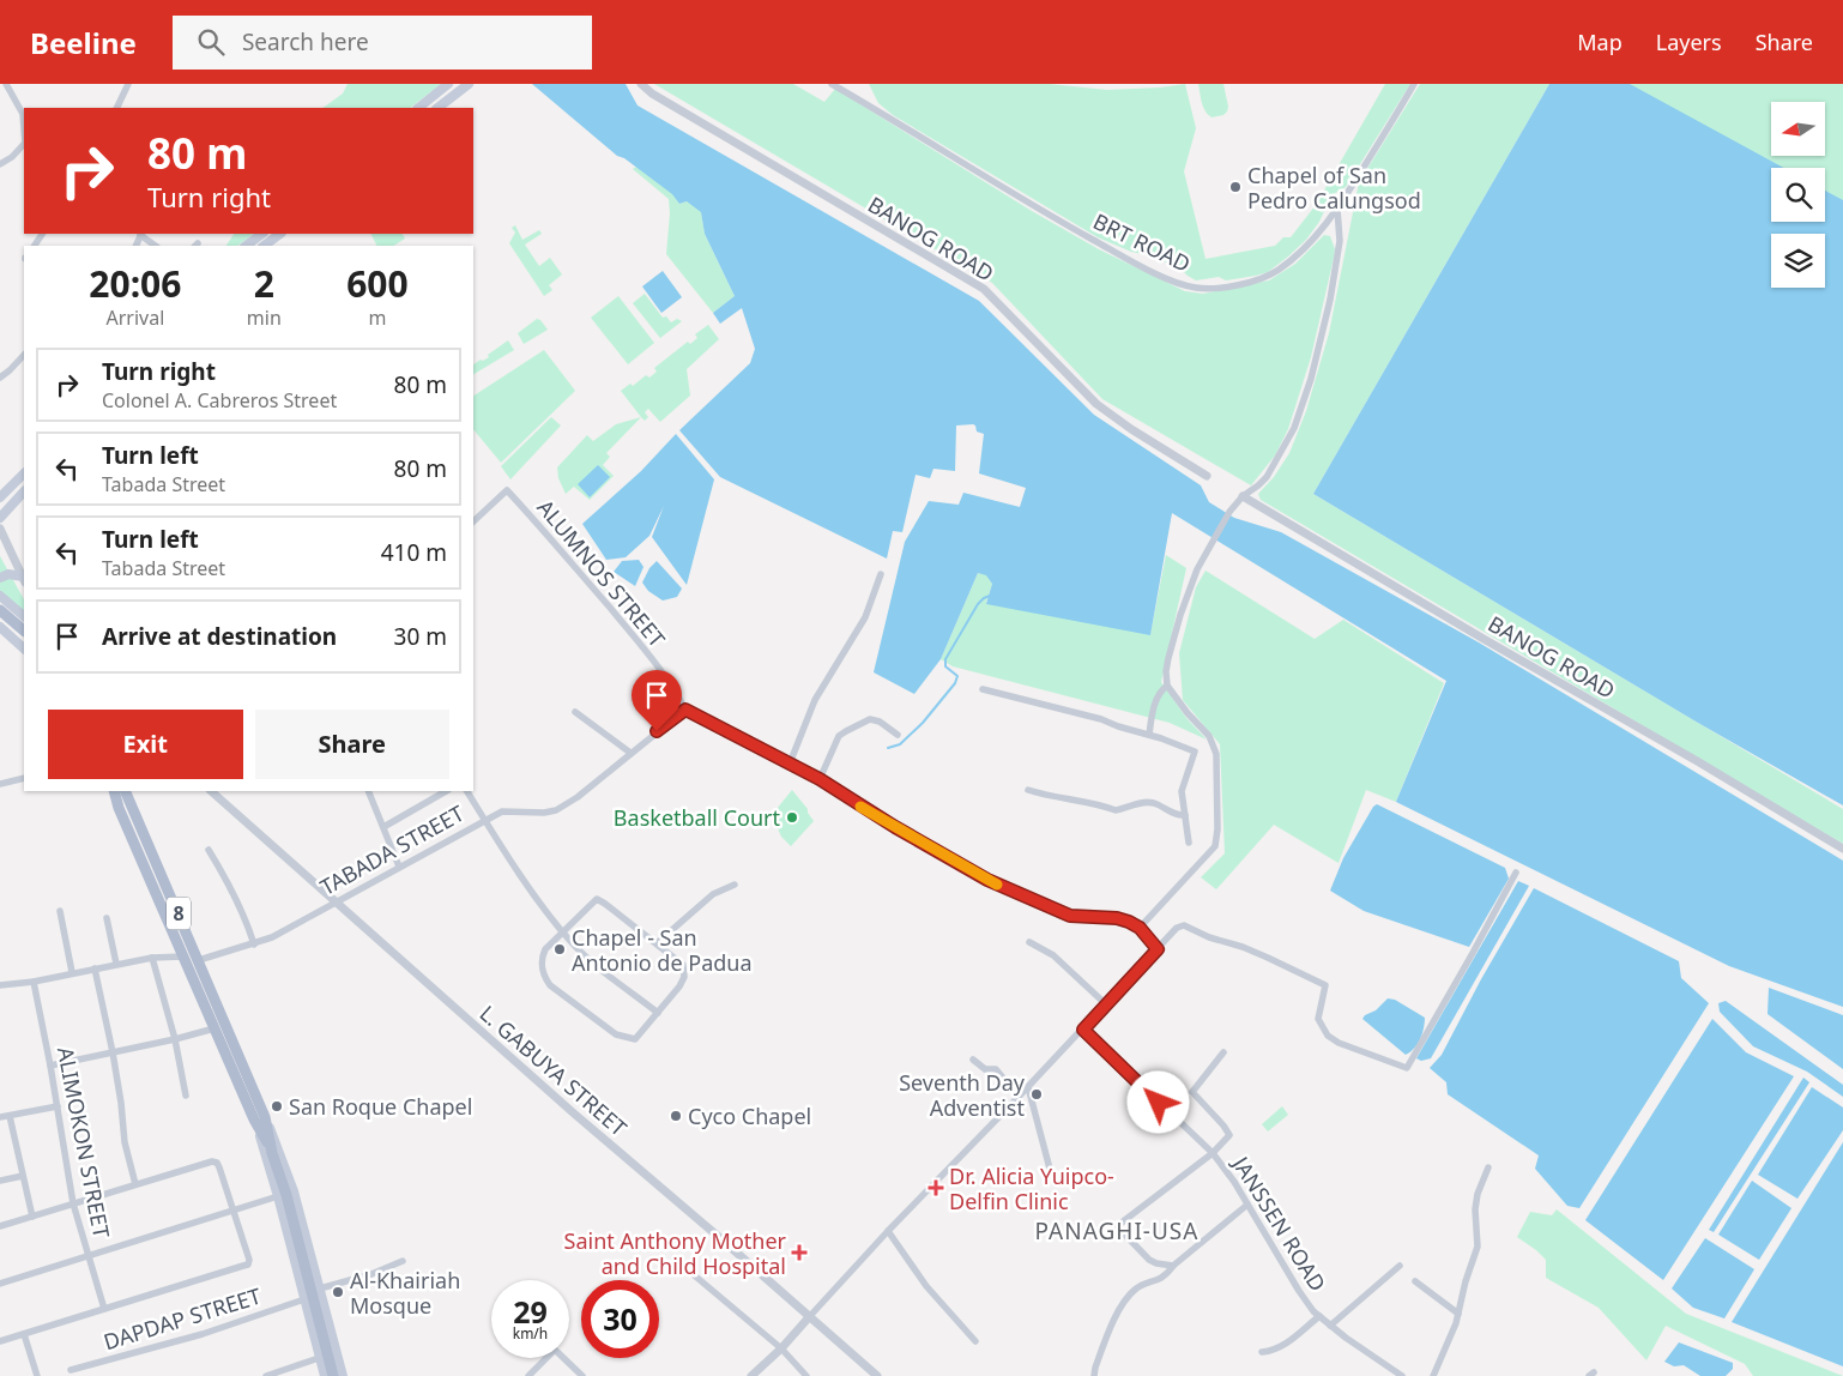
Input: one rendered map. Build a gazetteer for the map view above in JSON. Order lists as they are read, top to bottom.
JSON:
{
  "streets": {
    "main road": ["8"],
    "street": [
      "BANOG ROAD",
      "BRT ROAD",
      "ALUMNOS STREET",
      "TABADA STREET",
      "L. GABUYA STREET",
      "ALIMOKON STREET",
      "JANSSEN ROAD",
      "DAPDAP STREET"
    ]
  },
  "crossings": [
    ["ALUMNOS STREET", "TABADA STREET"],
    ["TABADA STREET", "8"],
    ["TABADA STREET", "L. GABUYA STREET"],
    ["8", "DAPDAP STREET"]
  ],
  "districts": ["PANAGHI-USA"],
  "places": {
    "other": [
      "Chapel of San Pedro Calungsod",
      "Basketball Court",
      "Chapel - San Antonio de Padua",
      "Seventh Day Adventist",
      "San Roque Chapel",
      "Cyco Chapel",
      "Al-Khairiah Mosque"
    ],
    "health": ["Dr. Alicia Yuipco- Delfin Clinic", "Saint Anthony Mother and Child Hospital"]
  },
  "north": "left",
  "page": {
    "header": "Beeline",
    "search": "Search here",
    "nav": ["Map", "Layers", "Share"],
    "turn": ["80 m", "Turn right"],
    "eta": [
      "20:06",
      "Arrival",
      "2",
      "min",
      "600",
      "m"
    ],
    "list": [
      {
        "name": "Turn right",
        "note": "Colonel A. Cabreros Street",
        "value": "80 m"
      },
      {
        "name": "Turn left",
        "note": "Tabada Street",
        "value": "80 m"
      },
      {
        "name": "Turn left",
        "note": "Tabada Street",
        "value": "410 m"
      },
      {
        "name": "Arrive at destination",
        "value": "30 m"
      }
    ],
    "buttons": ["Exit", "Share"],
    "speed": "29 km/h",
    "limit": "30"
  }
}
